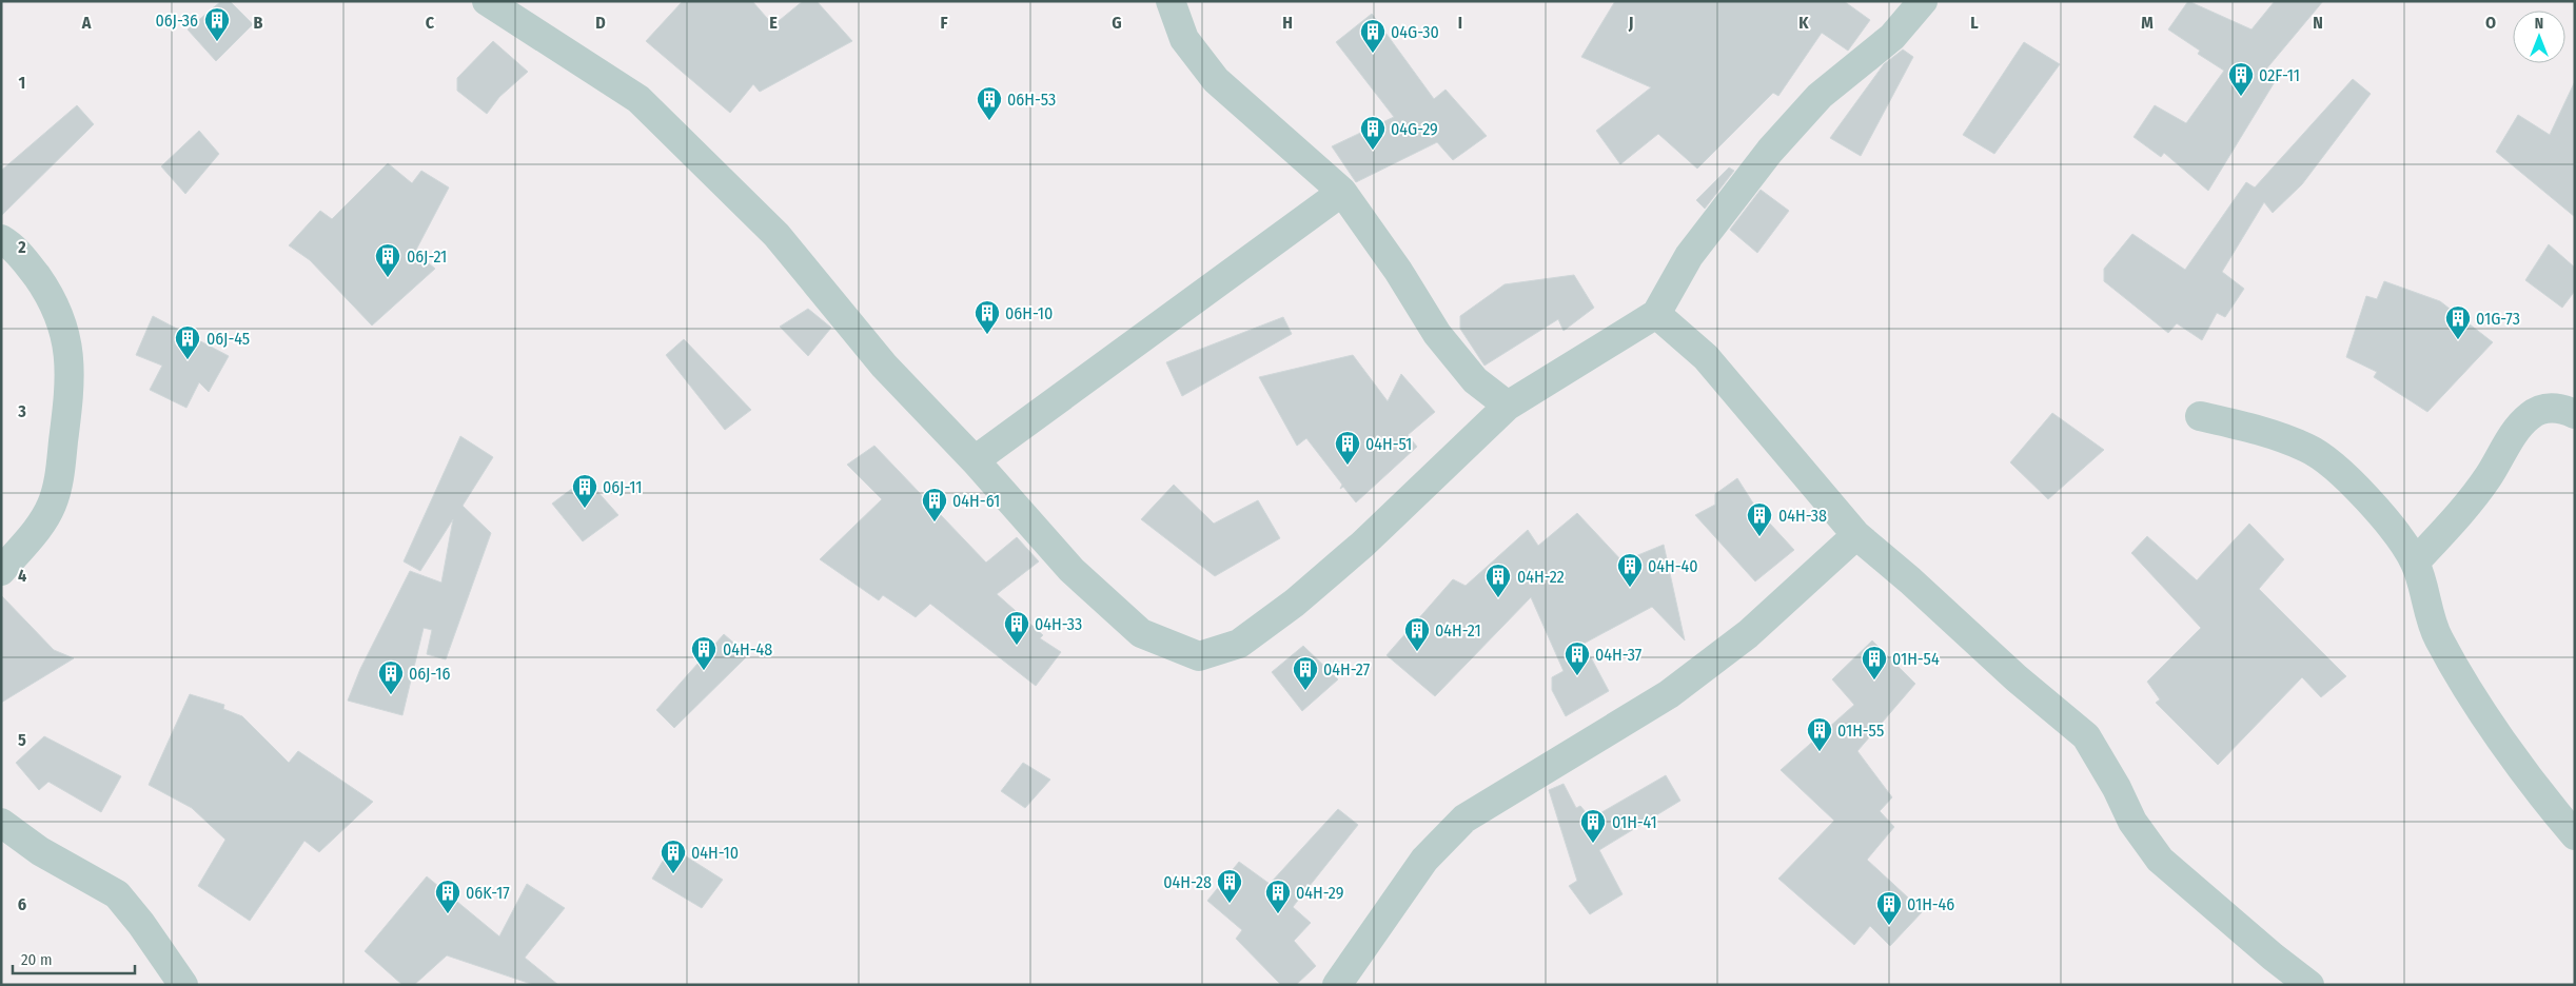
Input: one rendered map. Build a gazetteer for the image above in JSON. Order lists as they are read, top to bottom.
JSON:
{
  "places": {
    "building": [
      "06J-36",
      "04G-30",
      "02F-11",
      "06H-53",
      "04G-29",
      "06J-21",
      "06H-10",
      "01G-73",
      "06J-45",
      "04H-51",
      "06J-11",
      "04H-61",
      "04H-38",
      "04H-40",
      "04H-22",
      "04H-33",
      "04H-21",
      "04H-48",
      "04H-37",
      "01H-54",
      "04H-27",
      "06J-16",
      "01H-55",
      "01H-41",
      "04H-10",
      "04H-28",
      "06K-17",
      "04H-29",
      "01H-46"
    ]
  },
  "scale_bar": "20 m",
  "north": "top",
  "grid": {
    "columns": [
      "A",
      "B",
      "C",
      "D",
      "E",
      "F",
      "G",
      "H",
      "I",
      "J",
      "K",
      "L",
      "M",
      "N",
      "O"
    ],
    "rows": [
      "1",
      "2",
      "3",
      "4",
      "5",
      "6"
    ]
  }
}
